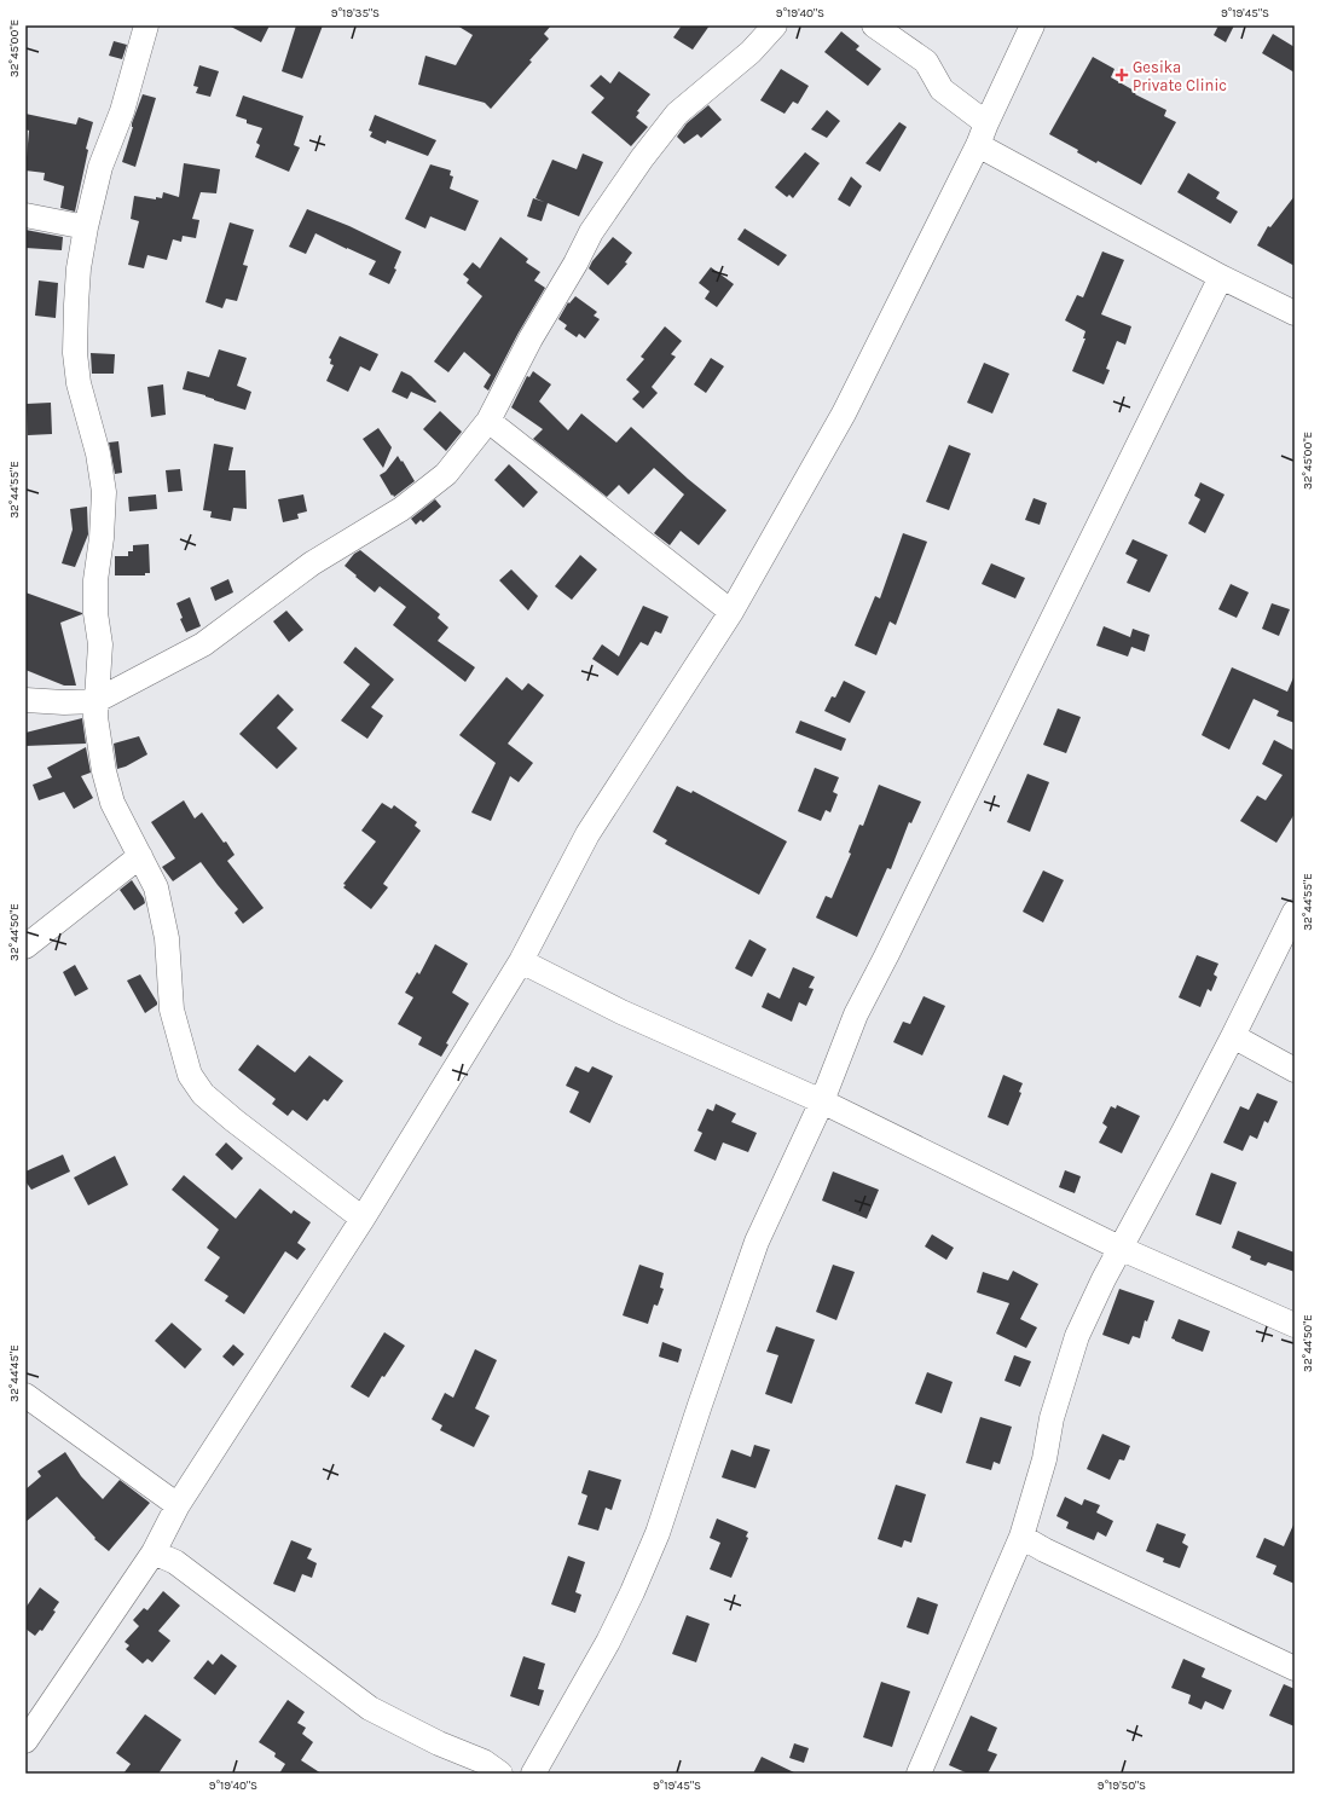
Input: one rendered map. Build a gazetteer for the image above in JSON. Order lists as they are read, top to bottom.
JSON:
{
  "places": {
    "health": ["Gesika Private Clinic"]
  },
  "coordinates": [
    "9°19'35\"S",
    "9°19'40\"S",
    "9°19'45\"S",
    "32°45'00\"E",
    "32°44'55\"E",
    "32°44'50\"E",
    "32°44'45\"E",
    "9°19'50\"S"
  ]
}
